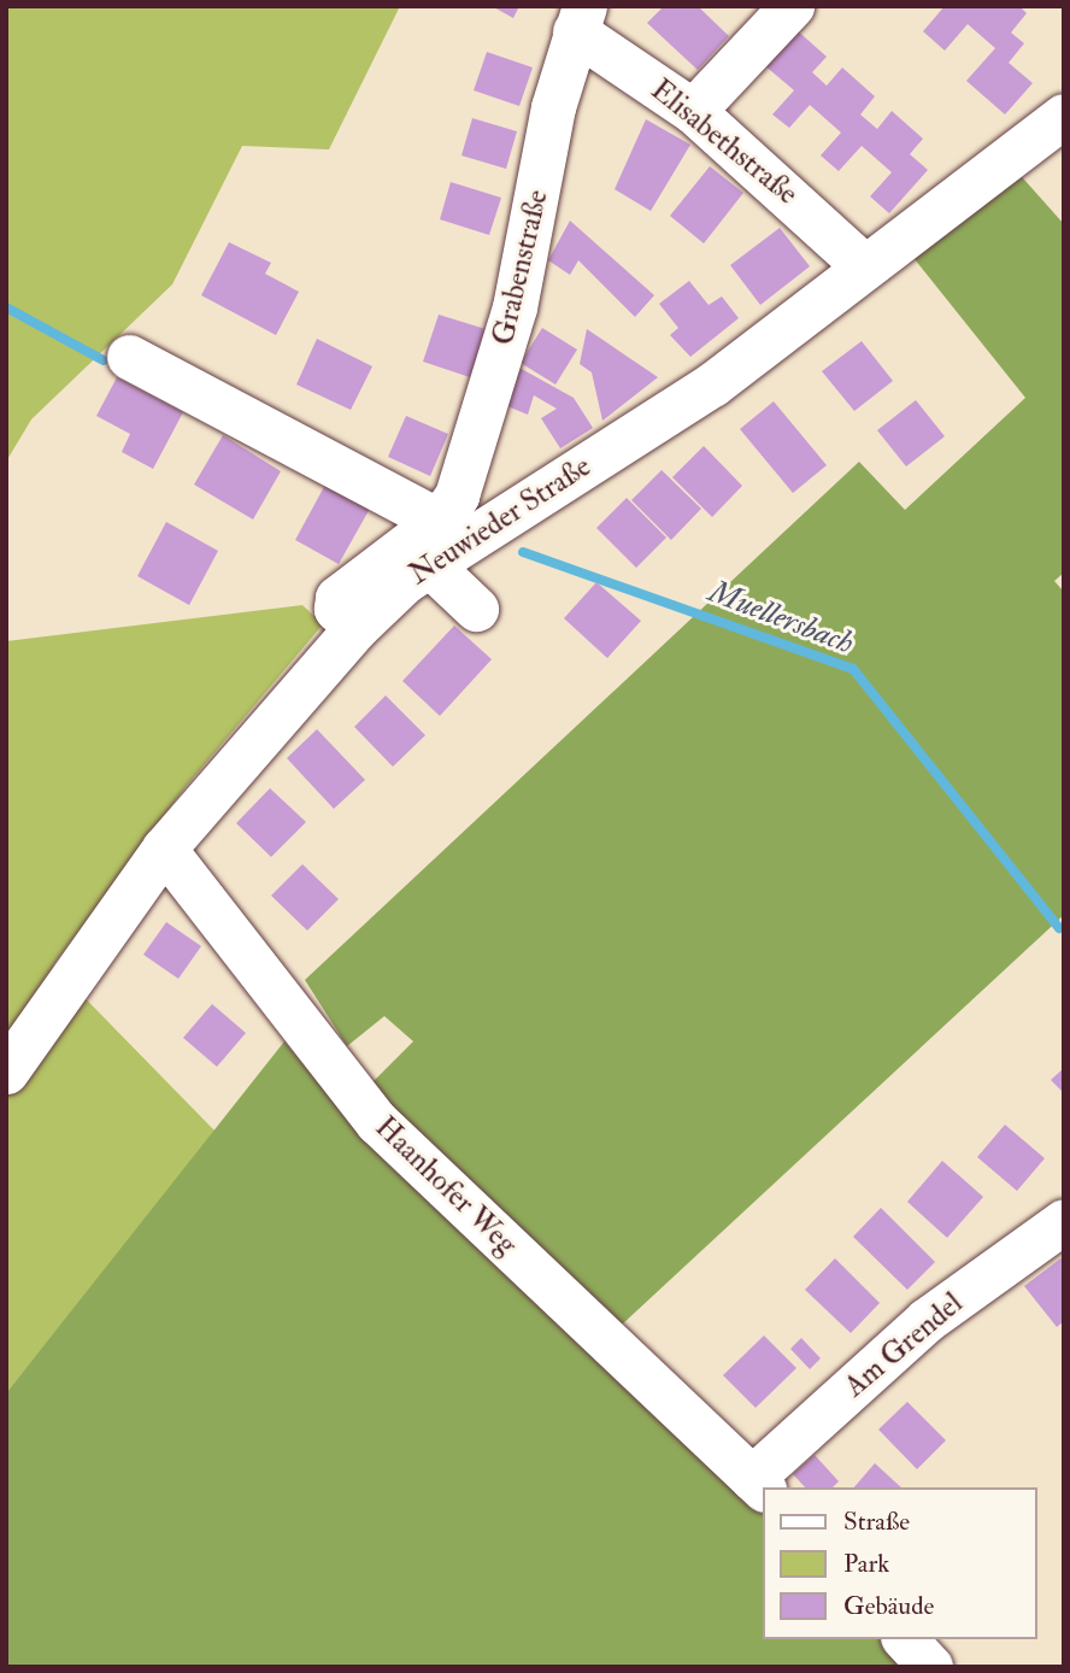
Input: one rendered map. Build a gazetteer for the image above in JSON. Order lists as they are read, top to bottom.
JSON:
{
  "streets": {
    "street": [
      "Elisabethstraße",
      "Grabenstraße",
      "Neuwieder Straße",
      "Haanhofer Weg",
      "Am Grendel"
    ]
  },
  "crossings": [
    ["Elisabethstraße", "Grabenstraße"],
    ["Elisabethstraße", "Neuwieder Straße"],
    ["Grabenstraße", "Neuwieder Straße"],
    ["Neuwieder Straße", "Haanhofer Weg"],
    ["Haanhofer Weg", "Am Grendel"]
  ],
  "water": ["Muellersbach"],
  "legend": ["Straße", "Park", "Gebäude"]
}
